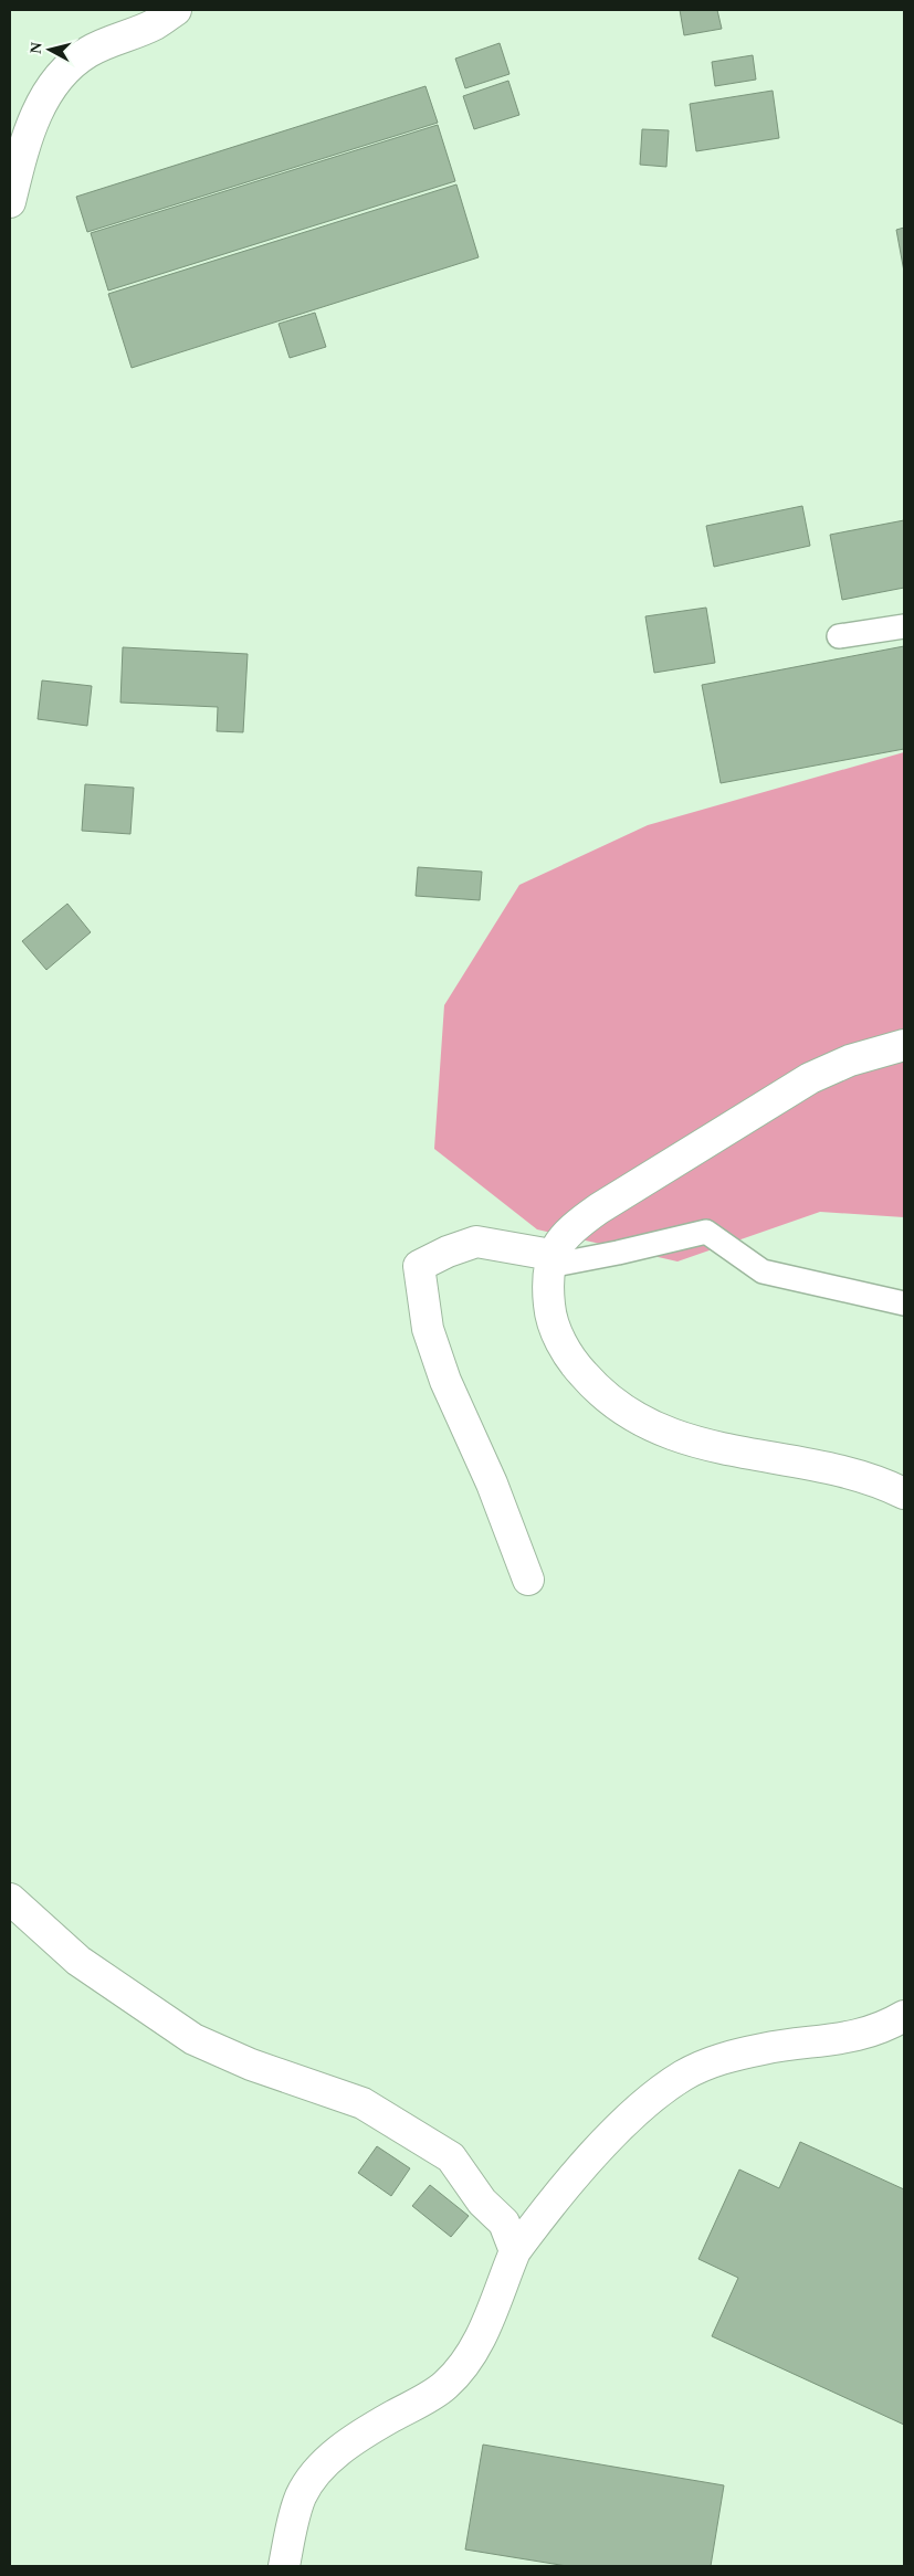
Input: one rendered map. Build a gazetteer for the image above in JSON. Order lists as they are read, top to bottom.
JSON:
{
  "north": "left"
}
